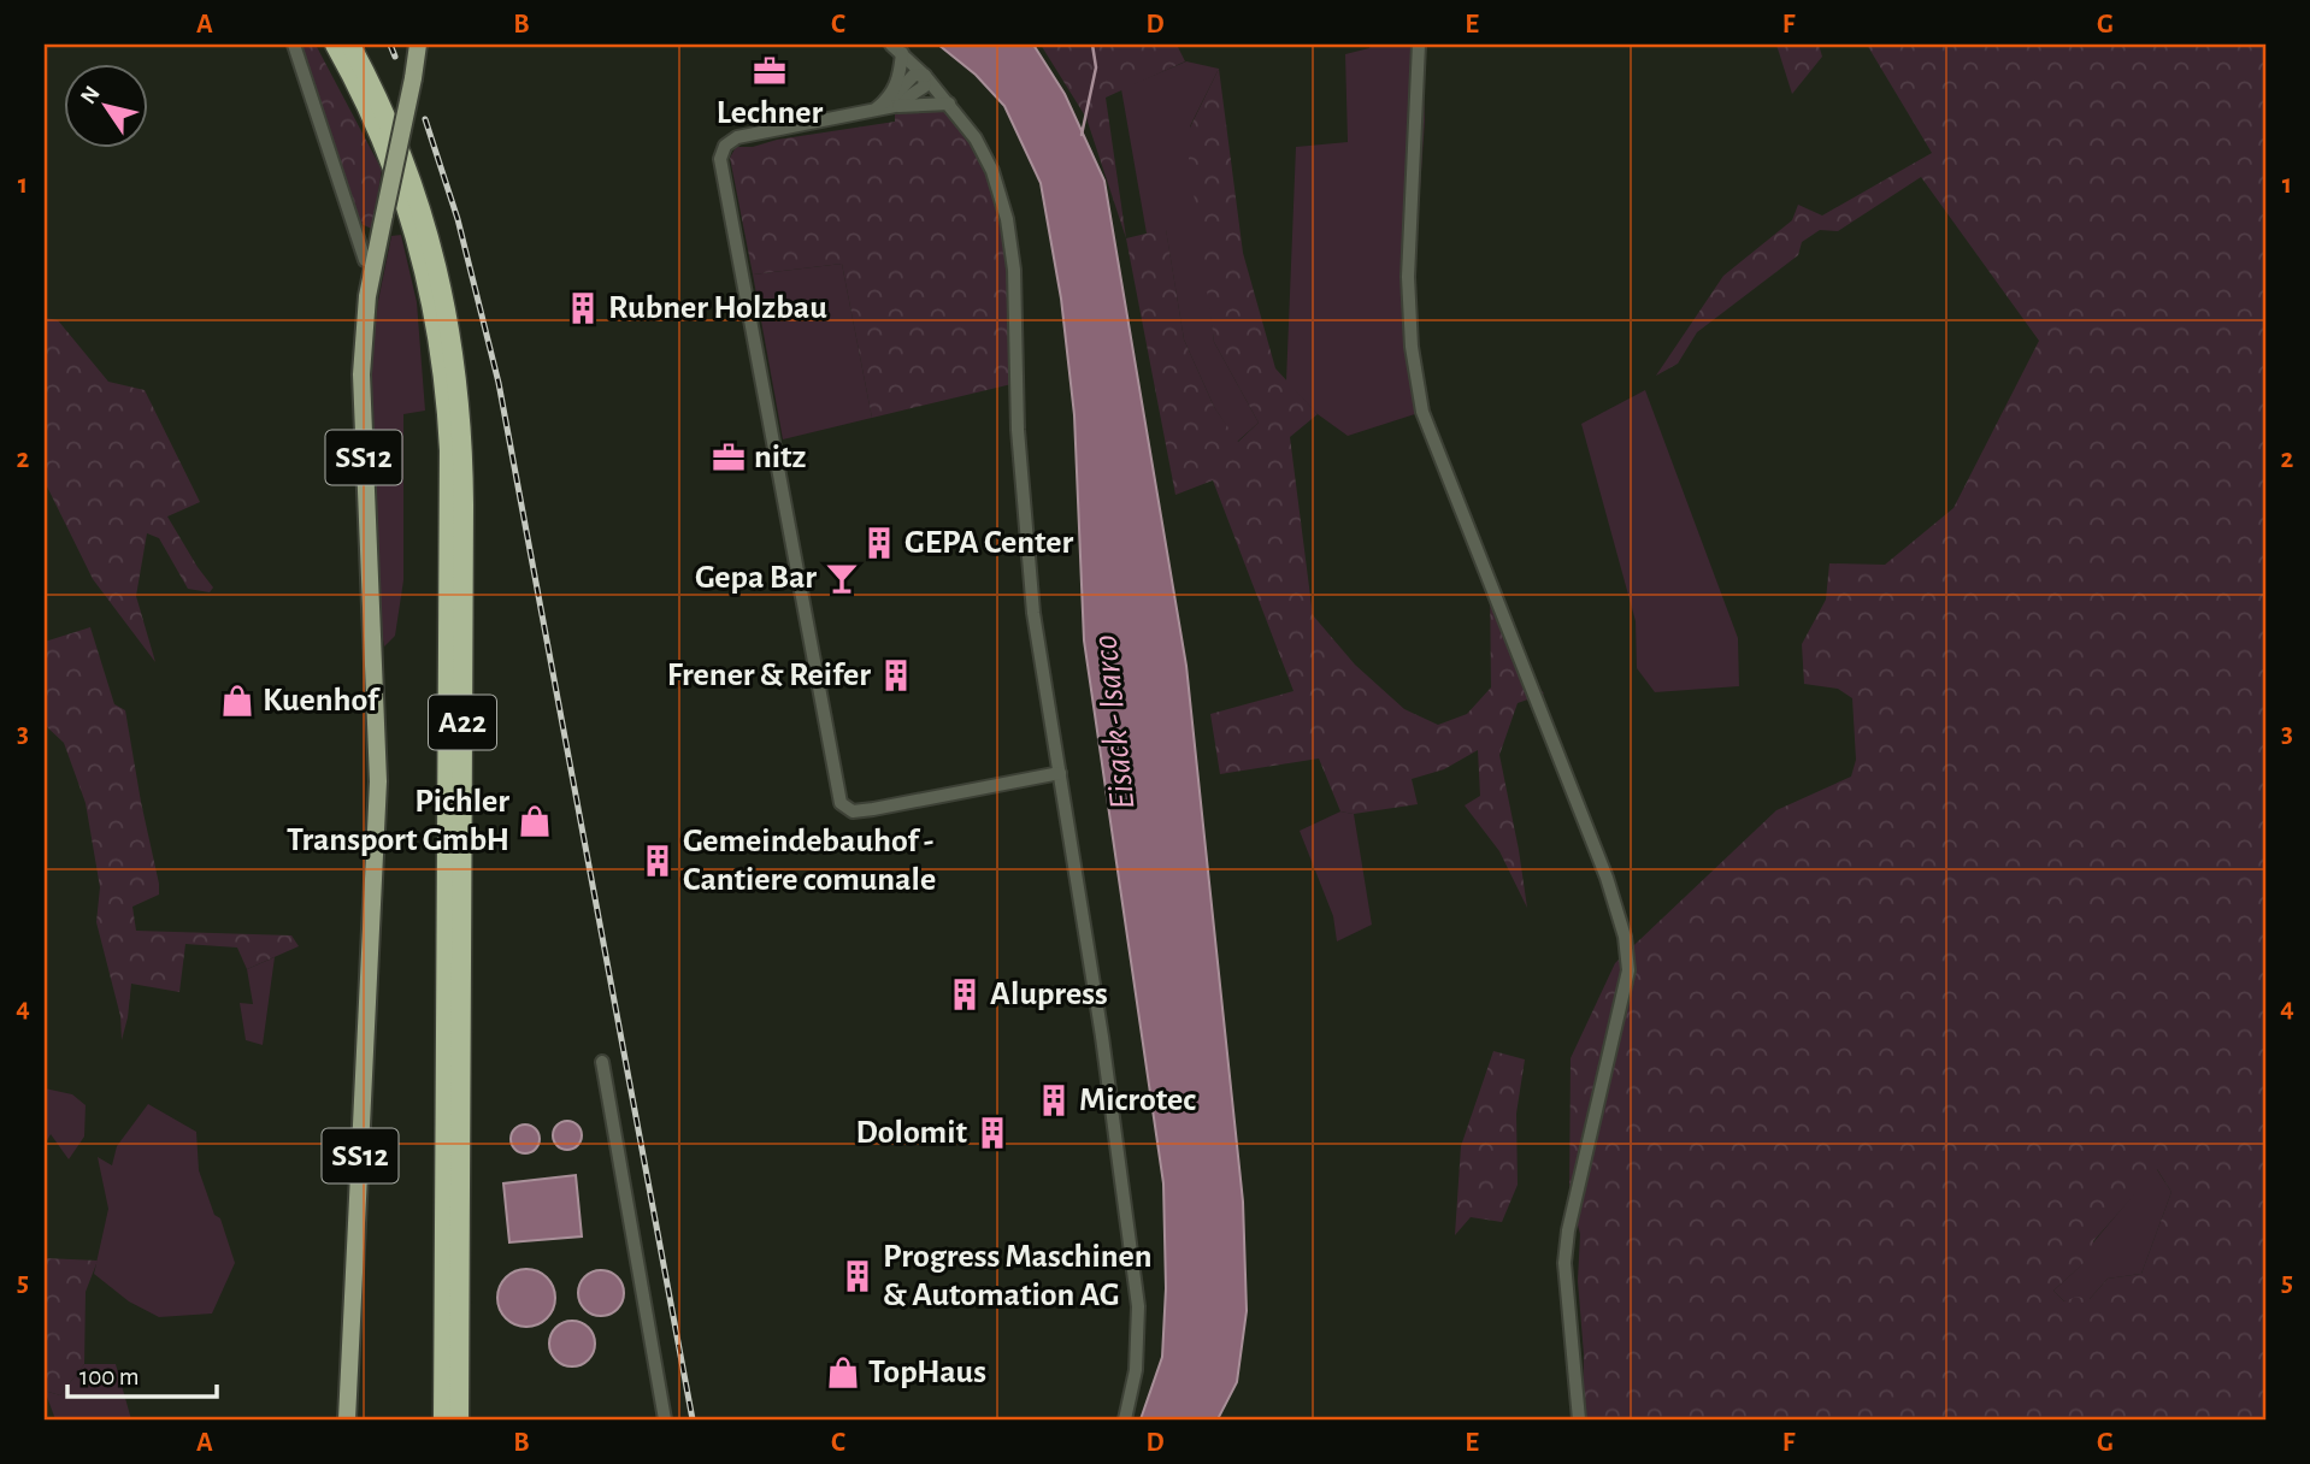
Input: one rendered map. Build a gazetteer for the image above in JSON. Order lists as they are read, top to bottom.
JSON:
{
  "streets": {
    "highway": ["A22"],
    "main road": ["SS12"]
  },
  "water": ["Eisack - Isarco"],
  "places": {
    "office": ["Lechner", "nitz"],
    "building": [
      "Rubner Holzbau",
      "GEPA Center",
      "Frener & Reifer",
      "Gemeindebauhof - Cantiere comunale",
      "Alupress",
      "Microtec",
      "Dolomit",
      "Progress Maschinen & Automation AG"
    ],
    "bar": ["Gepa Bar"],
    "shop": ["Kuenhof", "Pichler Transport GmbH", "TopHaus"]
  },
  "scale_bar": "100 m",
  "north": "top left",
  "grid": {
    "columns": [
      "A",
      "B",
      "C",
      "D",
      "E",
      "F",
      "G"
    ],
    "rows": [
      "1",
      "2",
      "3",
      "4",
      "5"
    ]
  }
}
